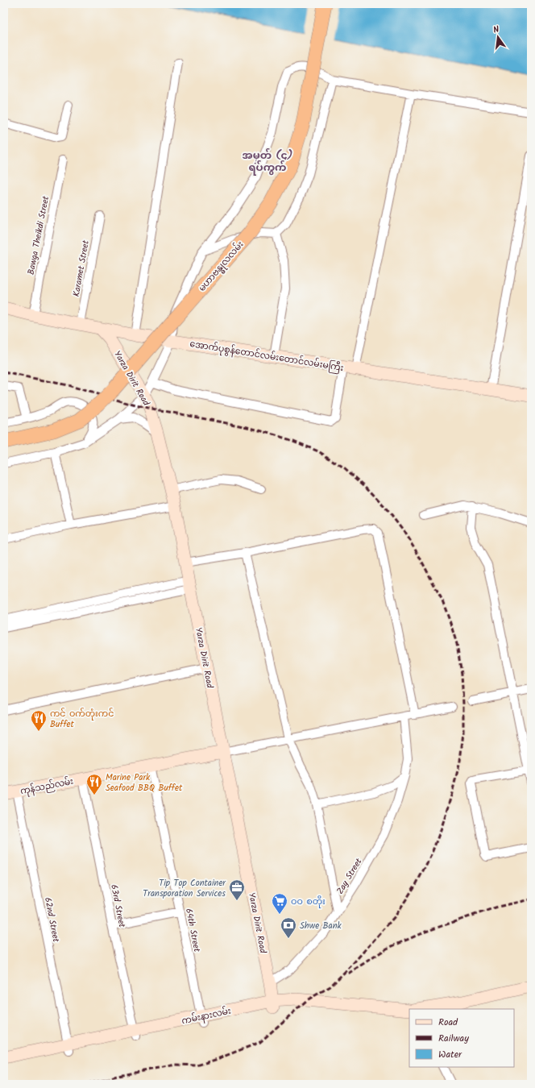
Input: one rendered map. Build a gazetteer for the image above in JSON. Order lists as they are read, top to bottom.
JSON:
{
  "streets": {
    "main road": [
      "မဟာဗန္ဓုလလမ်း",
      "အောက်ပုစွန်တောင်လမ်းတောင်လမ်းမကြီး",
      "Yarza Dirit Road",
      "ကုန်သည်လမ်း",
      "ကမ်းနားလမ်း"
    ],
    "street": [
      "Bawga Theikdi Street",
      "Karamet Street",
      "Zay Street",
      "63rd Street",
      "62nd Street",
      "64th Street"
    ]
  },
  "crossings": [
    ["Bawga Theikdi Street", "အောက်ပုစွန်တောင်လမ်းတောင်လမ်းမကြီး"],
    ["Karamet Street", "အောက်ပုစွန်တောင်လမ်းတောင်လမ်းမကြီး"],
    ["အောက်ပုစွန်တောင်လမ်းတောင်လမ်းမကြီး", "Yarza Dirit Road"],
    ["Yarza Dirit Road", "ကုန်သည်လမ်း"],
    ["Yarza Dirit Road", "Zay Street"],
    ["Yarza Dirit Road", "ကမ်းနားလမ်း"],
    ["ကုန်သည်လမ်း", "63rd Street"],
    ["ကုန်သည်လမ်း", "62nd Street"],
    ["ကုန်သည်လမ်း", "64th Street"],
    ["63rd Street", "ကမ်းနားလမ်း"],
    ["62nd Street", "ကမ်းနားလမ်း"],
    ["64th Street", "ကမ်းနားလမ်း"]
  ],
  "districts": ["အမှတ် (၄) ရပ်ကွက်"],
  "places": {
    "restaurant": ["ကင် ဝက်တုံးကင် Buffet", "Marine Park Seafood BBQ Buffet"],
    "office": ["Tip Top Container Transporation Services"],
    "supermarket": ["ဝဝ စတိုး"],
    "bank": ["Shwe Bank"]
  },
  "legend": ["Road", "Railway", "Water"],
  "north": "top"
}
